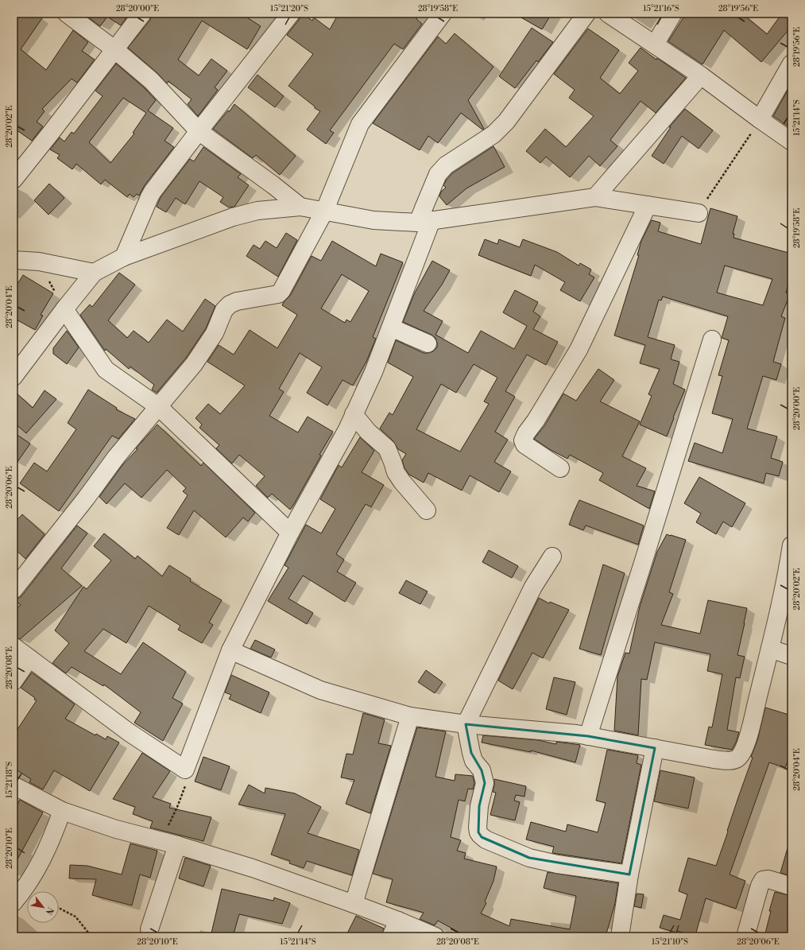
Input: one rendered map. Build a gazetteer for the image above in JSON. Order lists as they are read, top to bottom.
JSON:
{
  "north": "bottom right",
  "coordinates": [
    "28°20'00\"E",
    "15°21'20\"S",
    "28°19'58\"E",
    "15°21'16\"S",
    "28°19'56\"E",
    "15°21'14\"S",
    "28°20'02\"E",
    "28°20'04\"E",
    "28°20'06\"E",
    "28°20'08\"E",
    "15°21'18\"S",
    "28°20'10\"E",
    "15°21'10\"S"
  ]
}
